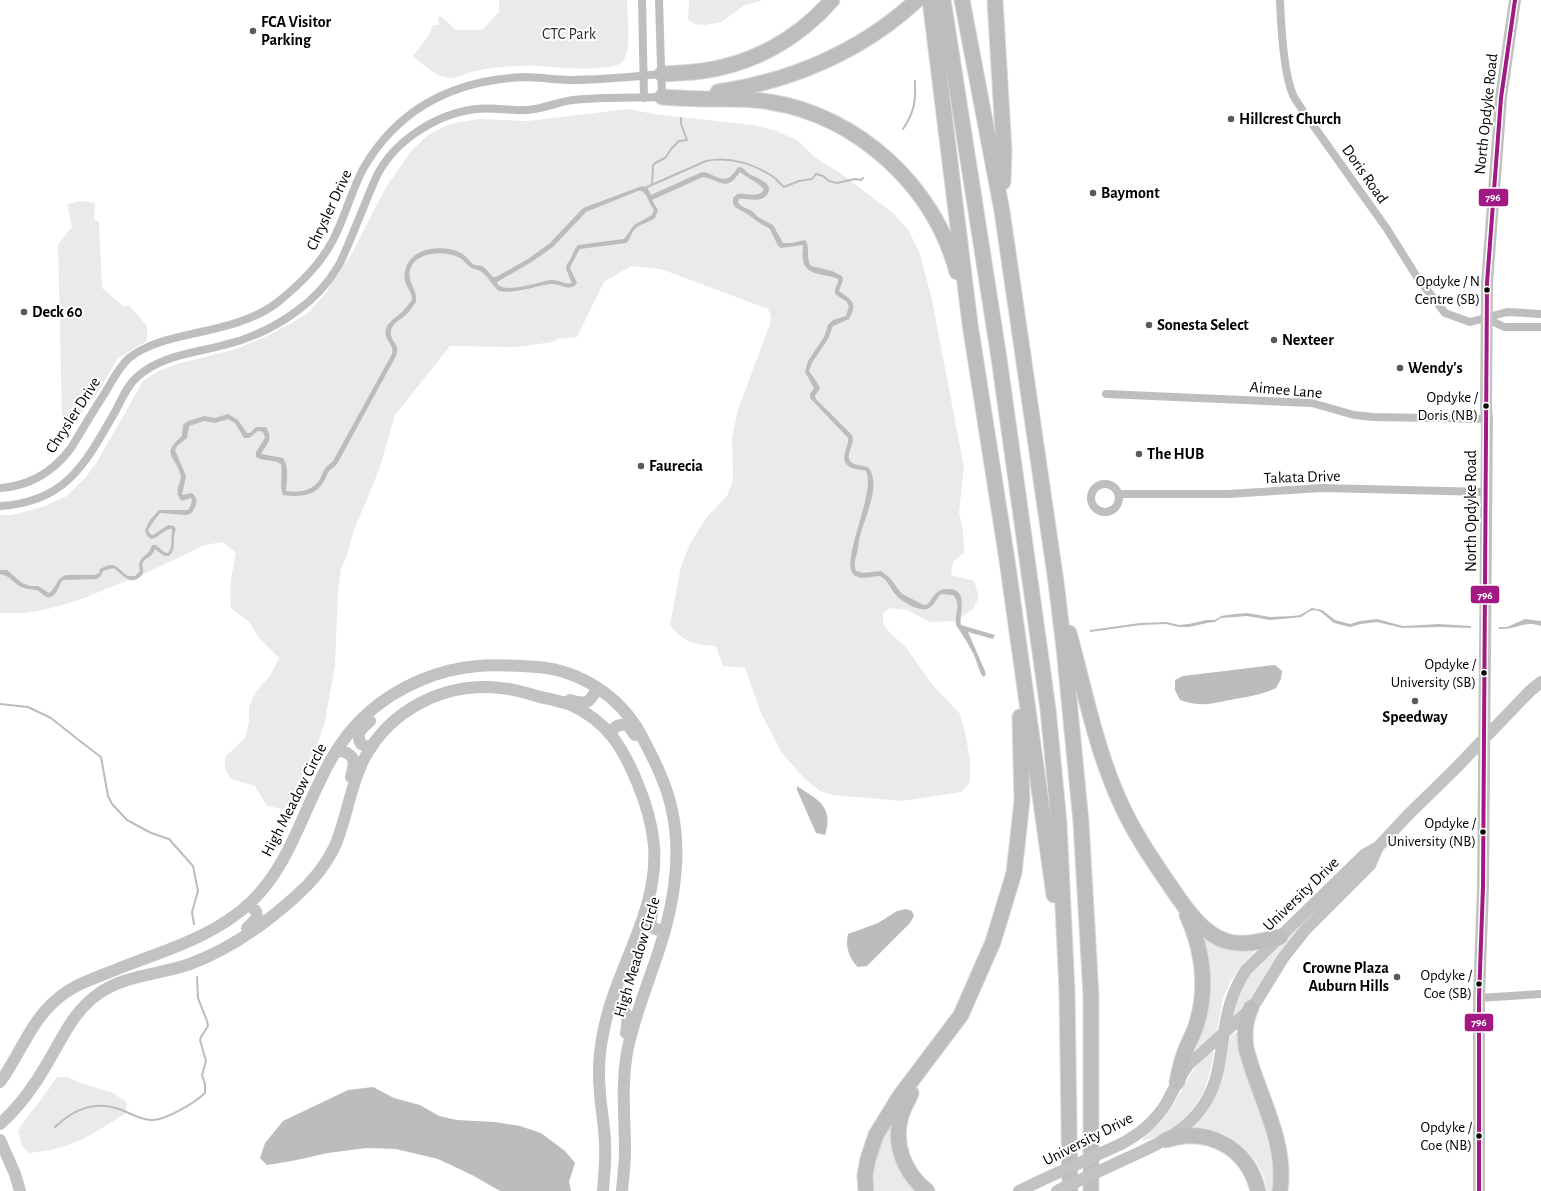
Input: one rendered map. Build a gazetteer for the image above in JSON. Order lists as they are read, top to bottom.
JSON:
{
  "streets": {
    "street": [
      "North Opdyke Road",
      "Doris Road",
      "Chrysler Drive",
      "Aimee Lane",
      "Takata Drive",
      "High Meadow Circle",
      "University Drive"
    ]
  },
  "crossings": [
    ["North Opdyke Road", "Doris Road"],
    ["North Opdyke Road", "Aimee Lane"],
    ["North Opdyke Road", "Takata Drive"],
    ["North Opdyke Road", "University Drive"]
  ],
  "parks": ["CTC Park"],
  "places": [
    "FCA Visitor Parking",
    "Hillcrest Church",
    "Baymont",
    "Opdyke / N Centre (SB)",
    "Deck 60",
    "Sonesta Select",
    "Nexteer",
    "Wendy's",
    "Opdyke / Doris (NB)",
    "The HUB",
    "Faurecia",
    "Opdyke / University (SB)",
    "Speedway",
    "Opdyke / University (NB)",
    "Crowne Plaza Auburn Hills",
    "Opdyke / Coe (SB)",
    "Opdyke / Coe (NB)"
  ],
  "lines": ["transit line 796"]
}
